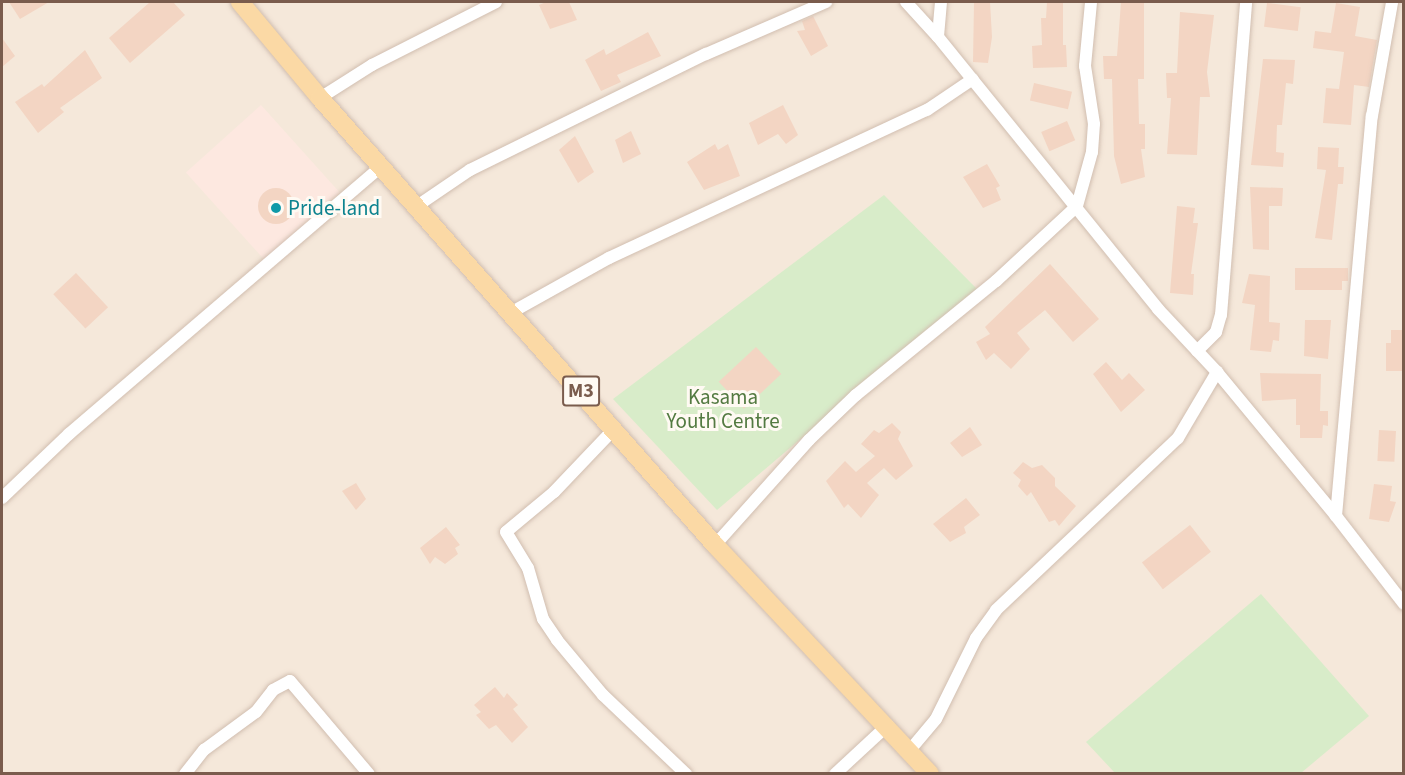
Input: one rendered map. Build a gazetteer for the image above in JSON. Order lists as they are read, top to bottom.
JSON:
{
  "streets": {
    "main road": ["M3"]
  },
  "parks": ["Kasama Youth Centre"],
  "places": ["Pride-land"]
}
